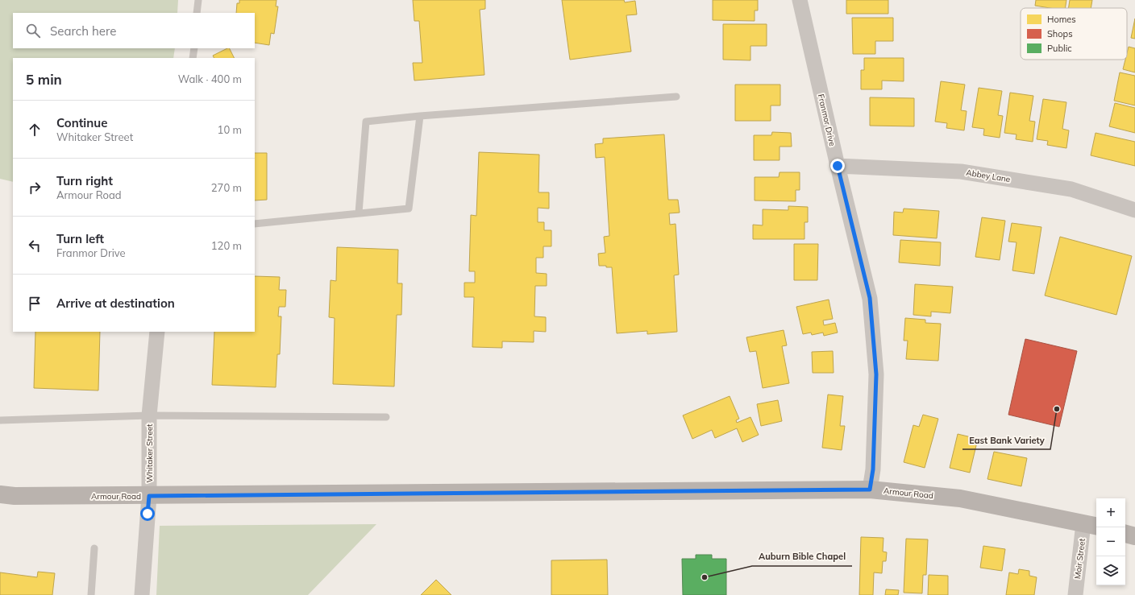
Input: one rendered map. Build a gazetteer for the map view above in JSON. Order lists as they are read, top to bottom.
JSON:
{
  "streets": {
    "main road": ["Armour Road"],
    "street": [
      "Franmor Drive",
      "Abbey Lane",
      "Whitaker Street",
      "Moir Street"
    ]
  },
  "crossings": [
    ["Franmor Drive", "Abbey Lane"],
    ["Franmor Drive", "Armour Road"],
    ["Whitaker Street", "Armour Road"],
    ["Armour Road", "Moir Street"]
  ],
  "places": ["East Bank Variety", "Auburn Bible Chapel"],
  "legend": ["Homes", "Shops", "Public"],
  "page": {
    "search": "Search here",
    "heading": ["5 min", "Walk · 400 m"],
    "list": [
      ["Continue", "Whitaker Street", "10 m"],
      ["Turn right", "Armour Road", "270 m"],
      ["Turn left", "Franmor Drive", "120 m"],
      "Arrive at destination"
    ],
    "map_buttons": ["+", "−"]
  }
}
